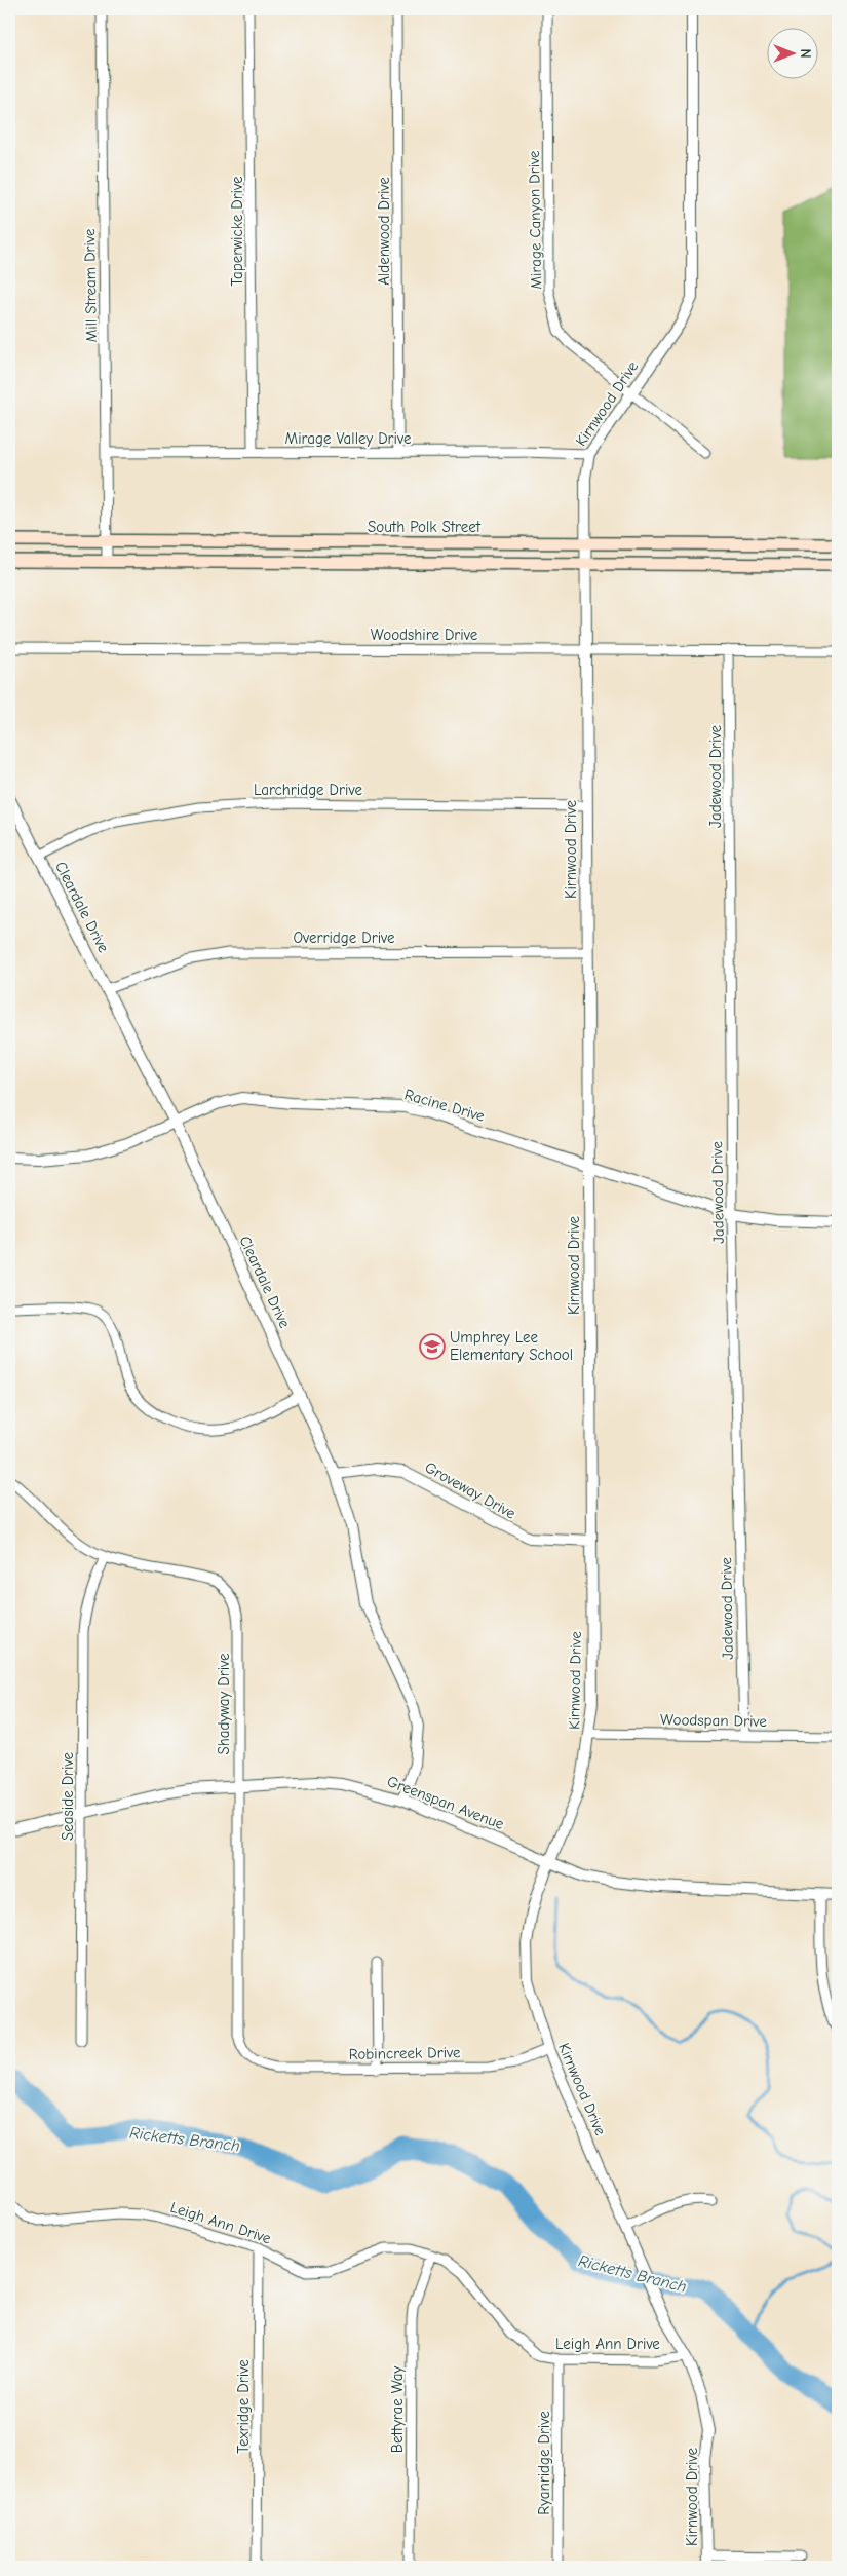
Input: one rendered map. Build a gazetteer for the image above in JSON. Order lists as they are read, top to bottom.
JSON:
{
  "streets": {
    "main road": ["South Polk Street"],
    "street": [
      "Mirage Canyon Drive",
      "Taperwicke Drive",
      "Aldenwood Drive",
      "Mill Stream Drive",
      "Kirnwood Drive",
      "Mirage Valley Drive",
      "Woodshire Drive",
      "Jadewood Drive",
      "Larchridge Drive",
      "Cleardale Drive",
      "Overridge Drive",
      "Racine Drive",
      "Groveway Drive",
      "Shadyway Drive",
      "Woodspan Drive",
      "Seaside Drive",
      "Greenspan Avenue",
      "Robincreek Drive",
      "Leigh Ann Drive",
      "Texridge Drive",
      "Bettyrae Way",
      "Ryanridge Drive"
    ]
  },
  "crossings": [
    ["Mirage Canyon Drive", "Kirnwood Drive"],
    ["Taperwicke Drive", "Mirage Valley Drive"],
    ["Aldenwood Drive", "Mirage Valley Drive"],
    ["Mill Stream Drive", "Mirage Valley Drive"],
    ["Mill Stream Drive", "South Polk Street"],
    ["Kirnwood Drive", "Mirage Valley Drive"],
    ["Kirnwood Drive", "South Polk Street"],
    ["Kirnwood Drive", "Woodshire Drive"],
    ["Kirnwood Drive", "Larchridge Drive"],
    ["Kirnwood Drive", "Overridge Drive"],
    ["Kirnwood Drive", "Racine Drive"],
    ["Kirnwood Drive", "Groveway Drive"],
    ["Kirnwood Drive", "Woodspan Drive"],
    ["Kirnwood Drive", "Greenspan Avenue"],
    ["Kirnwood Drive", "Robincreek Drive"],
    ["Kirnwood Drive", "Leigh Ann Drive"],
    ["Woodshire Drive", "Jadewood Drive"],
    ["Jadewood Drive", "Racine Drive"],
    ["Jadewood Drive", "Woodspan Drive"],
    ["Larchridge Drive", "Cleardale Drive"],
    ["Cleardale Drive", "Overridge Drive"],
    ["Cleardale Drive", "Racine Drive"],
    ["Cleardale Drive", "Groveway Drive"],
    ["Cleardale Drive", "Greenspan Avenue"],
    ["Shadyway Drive", "Seaside Drive"],
    ["Shadyway Drive", "Greenspan Avenue"],
    ["Shadyway Drive", "Robincreek Drive"],
    ["Seaside Drive", "Greenspan Avenue"],
    ["Leigh Ann Drive", "Texridge Drive"],
    ["Leigh Ann Drive", "Bettyrae Way"],
    ["Leigh Ann Drive", "Ryanridge Drive"]
  ],
  "water": ["Ricketts Branch"],
  "places": {
    "school or university": ["Umphrey Lee Elementary School"]
  },
  "north": "right"
}
